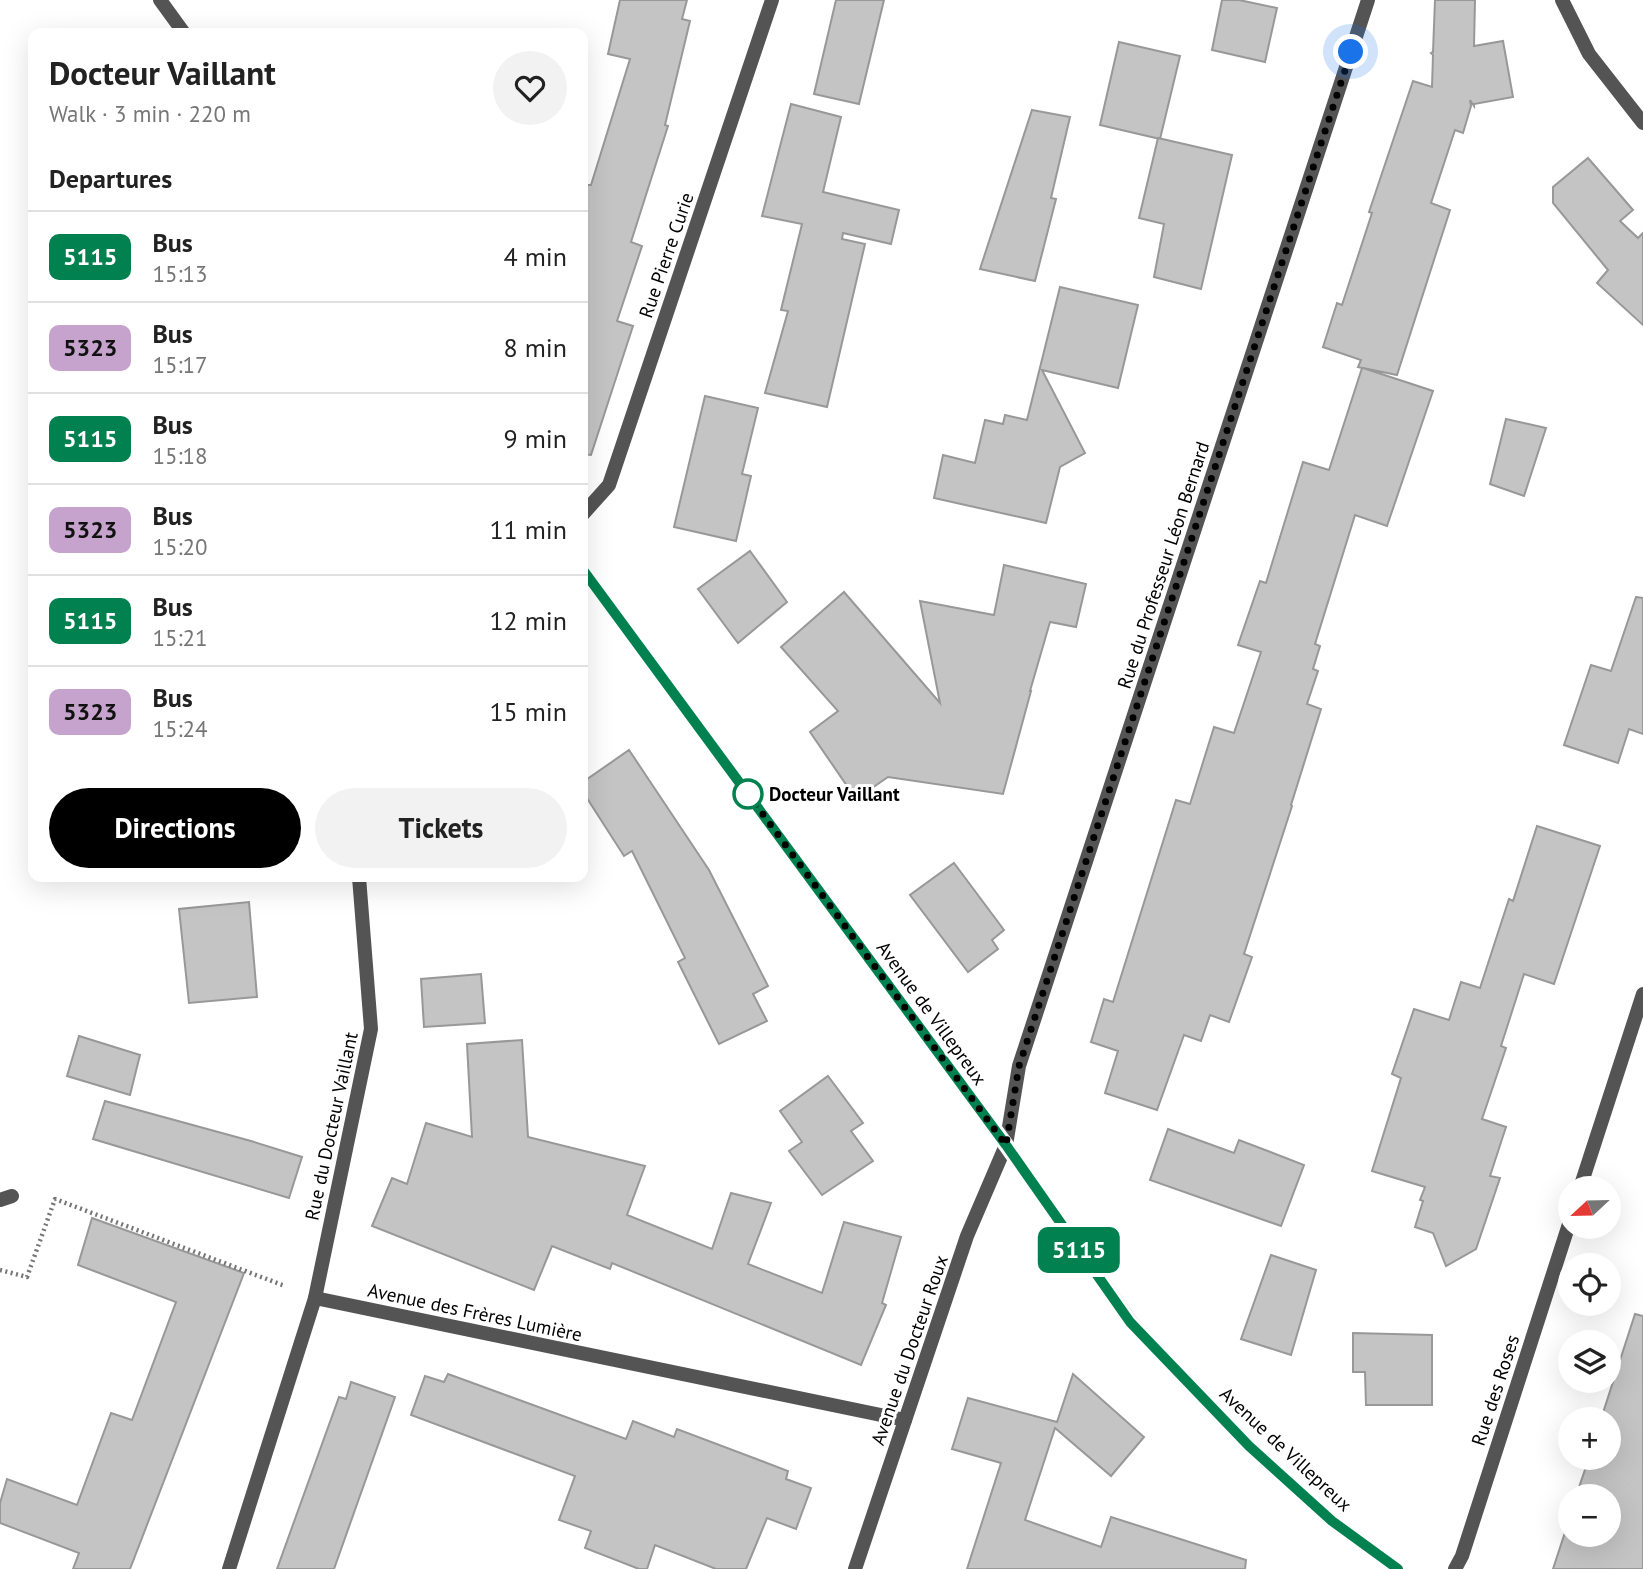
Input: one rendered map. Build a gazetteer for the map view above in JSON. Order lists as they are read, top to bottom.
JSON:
{
  "streets": {
    "street": [
      "Rue Pierre Curie",
      "Rue du Professeur Léon Bernard",
      "Avenue de Villepreux",
      "Rue du Docteur Vaillant",
      "Avenue des Frères Lumière",
      "Avenue du Docteur Roux",
      "Rue des Roses"
    ]
  },
  "crossings": [
    ["Rue du Professeur Léon Bernard", "Avenue de Villepreux"],
    ["Rue du Professeur Léon Bernard", "Avenue du Docteur Roux"],
    ["Avenue de Villepreux", "Avenue du Docteur Roux"],
    ["Rue du Docteur Vaillant", "Avenue des Frères Lumière"],
    ["Avenue des Frères Lumière", "Avenue du Docteur Roux"]
  ],
  "places": ["Docteur Vaillant"],
  "lines": ["bus line 5115"],
  "north": "left",
  "page": {
    "on_map": "5115",
    "heading": [
      ["Docteur Vaillant", "Walk · 3 min · 220 m"],
      "Departures"
    ],
    "list": [
      {
        "mark": "5115",
        "name": "Bus",
        "note": "15:13",
        "value": "4 min"
      },
      {
        "mark": "5323",
        "name": "Bus",
        "note": "15:17",
        "value": "8 min"
      },
      {
        "mark": "5115",
        "name": "Bus",
        "note": "15:18",
        "value": "9 min"
      },
      {
        "mark": "5323",
        "name": "Bus",
        "note": "15:20",
        "value": "11 min"
      },
      {
        "mark": "5115",
        "name": "Bus",
        "note": "15:21",
        "value": "12 min"
      },
      {
        "mark": "5323",
        "name": "Bus",
        "note": "15:24",
        "value": "15 min"
      }
    ],
    "buttons": ["Directions", "Tickets"],
    "map_buttons": ["+", "−"]
  }
}
